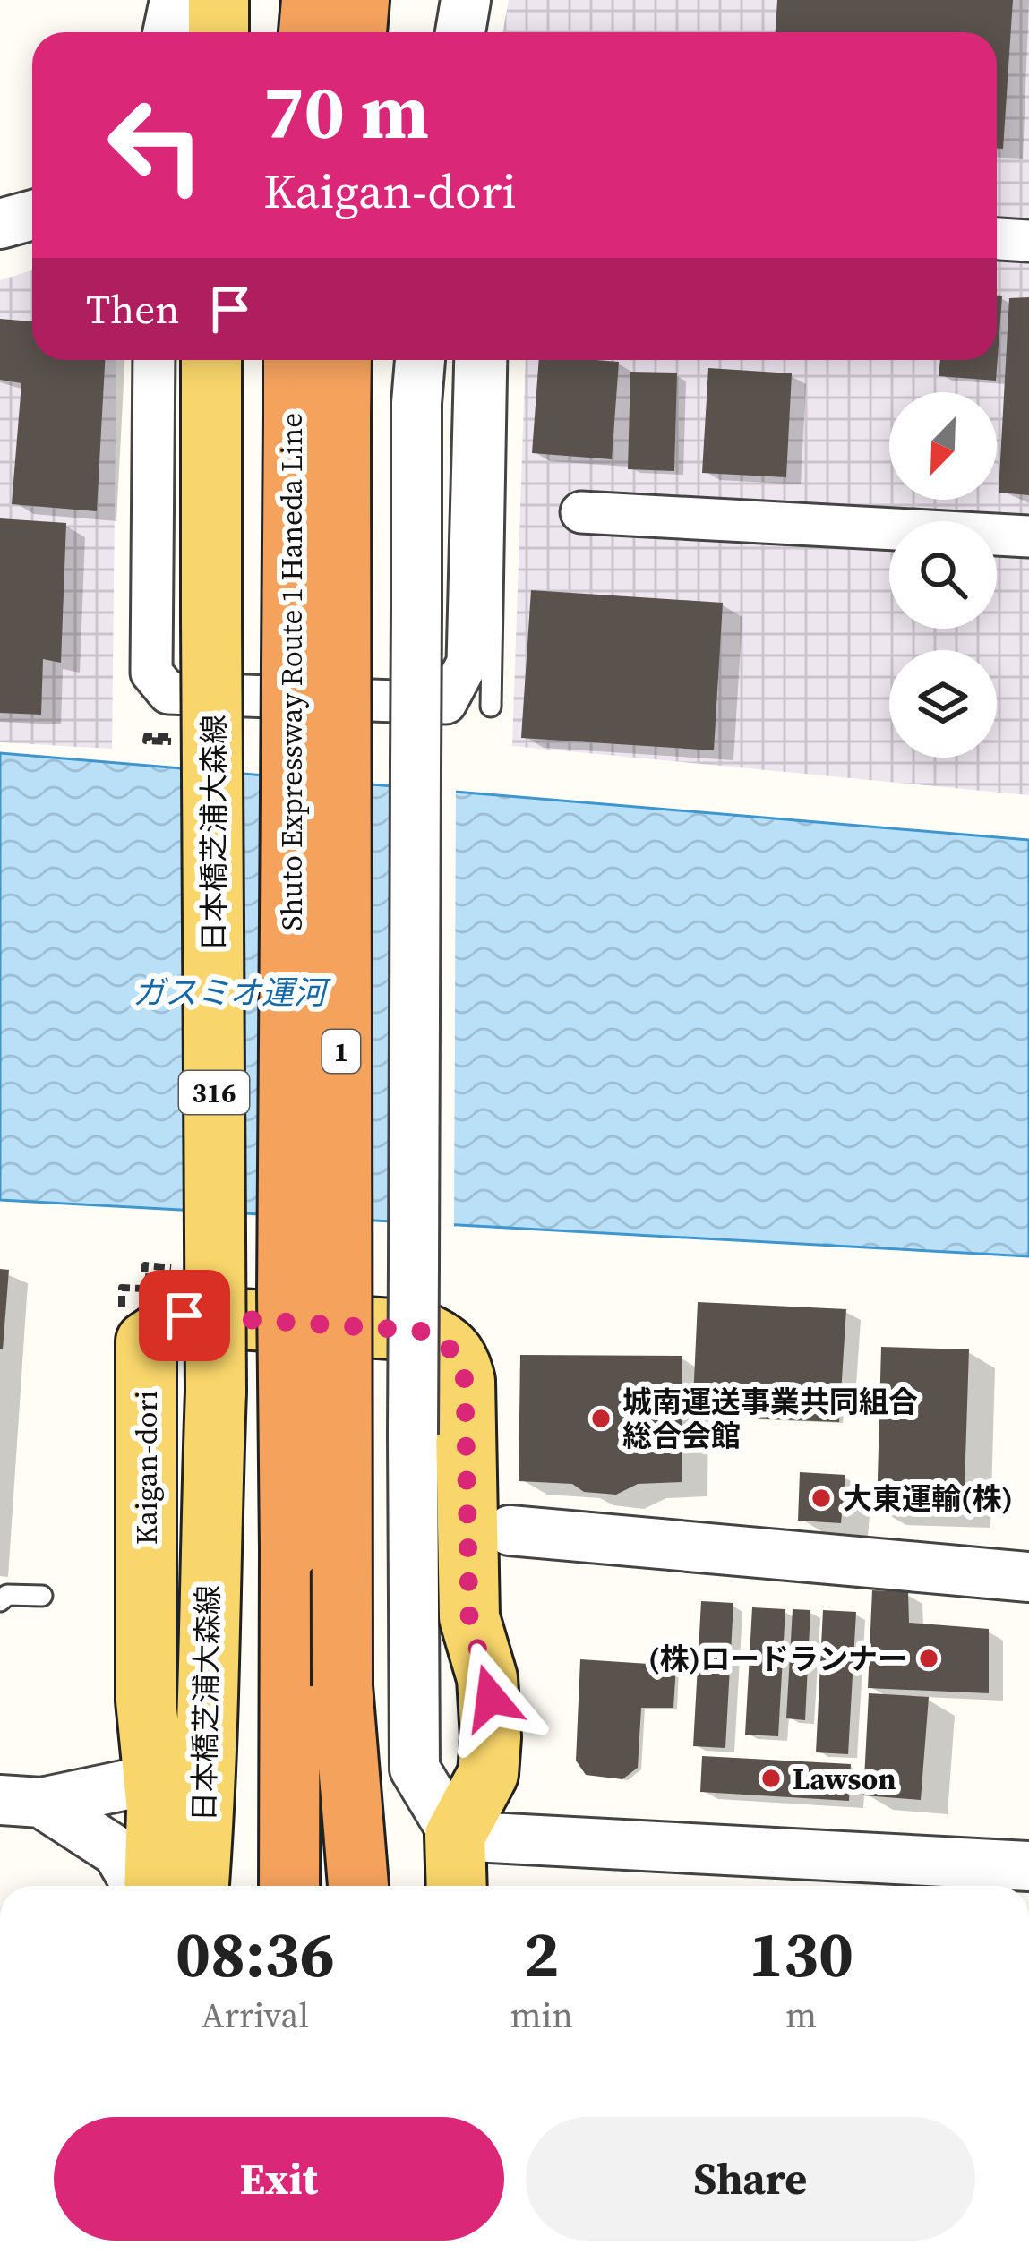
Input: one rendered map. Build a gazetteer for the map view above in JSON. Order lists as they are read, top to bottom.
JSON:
{
  "streets": {
    "highway": ["Shuto Expressway Route 1 Haneda Line", "1"],
    "main road": ["日本橋芝浦大森線", "316", "Kaigan-dori"]
  },
  "water": ["ガスミオ運河"],
  "places": [
    "城南運送事業共同組合 総合会館",
    "大東運輸(株)",
    "(株)ロードランナー",
    "Lawson"
  ],
  "north": "bottom left",
  "page": {
    "turn": ["70 m", "Kaigan-dori"],
    "then": "Then",
    "eta": [
      "08:36",
      "Arrival",
      "2",
      "min",
      "130",
      "m"
    ],
    "buttons": ["Exit", "Share"]
  }
}
